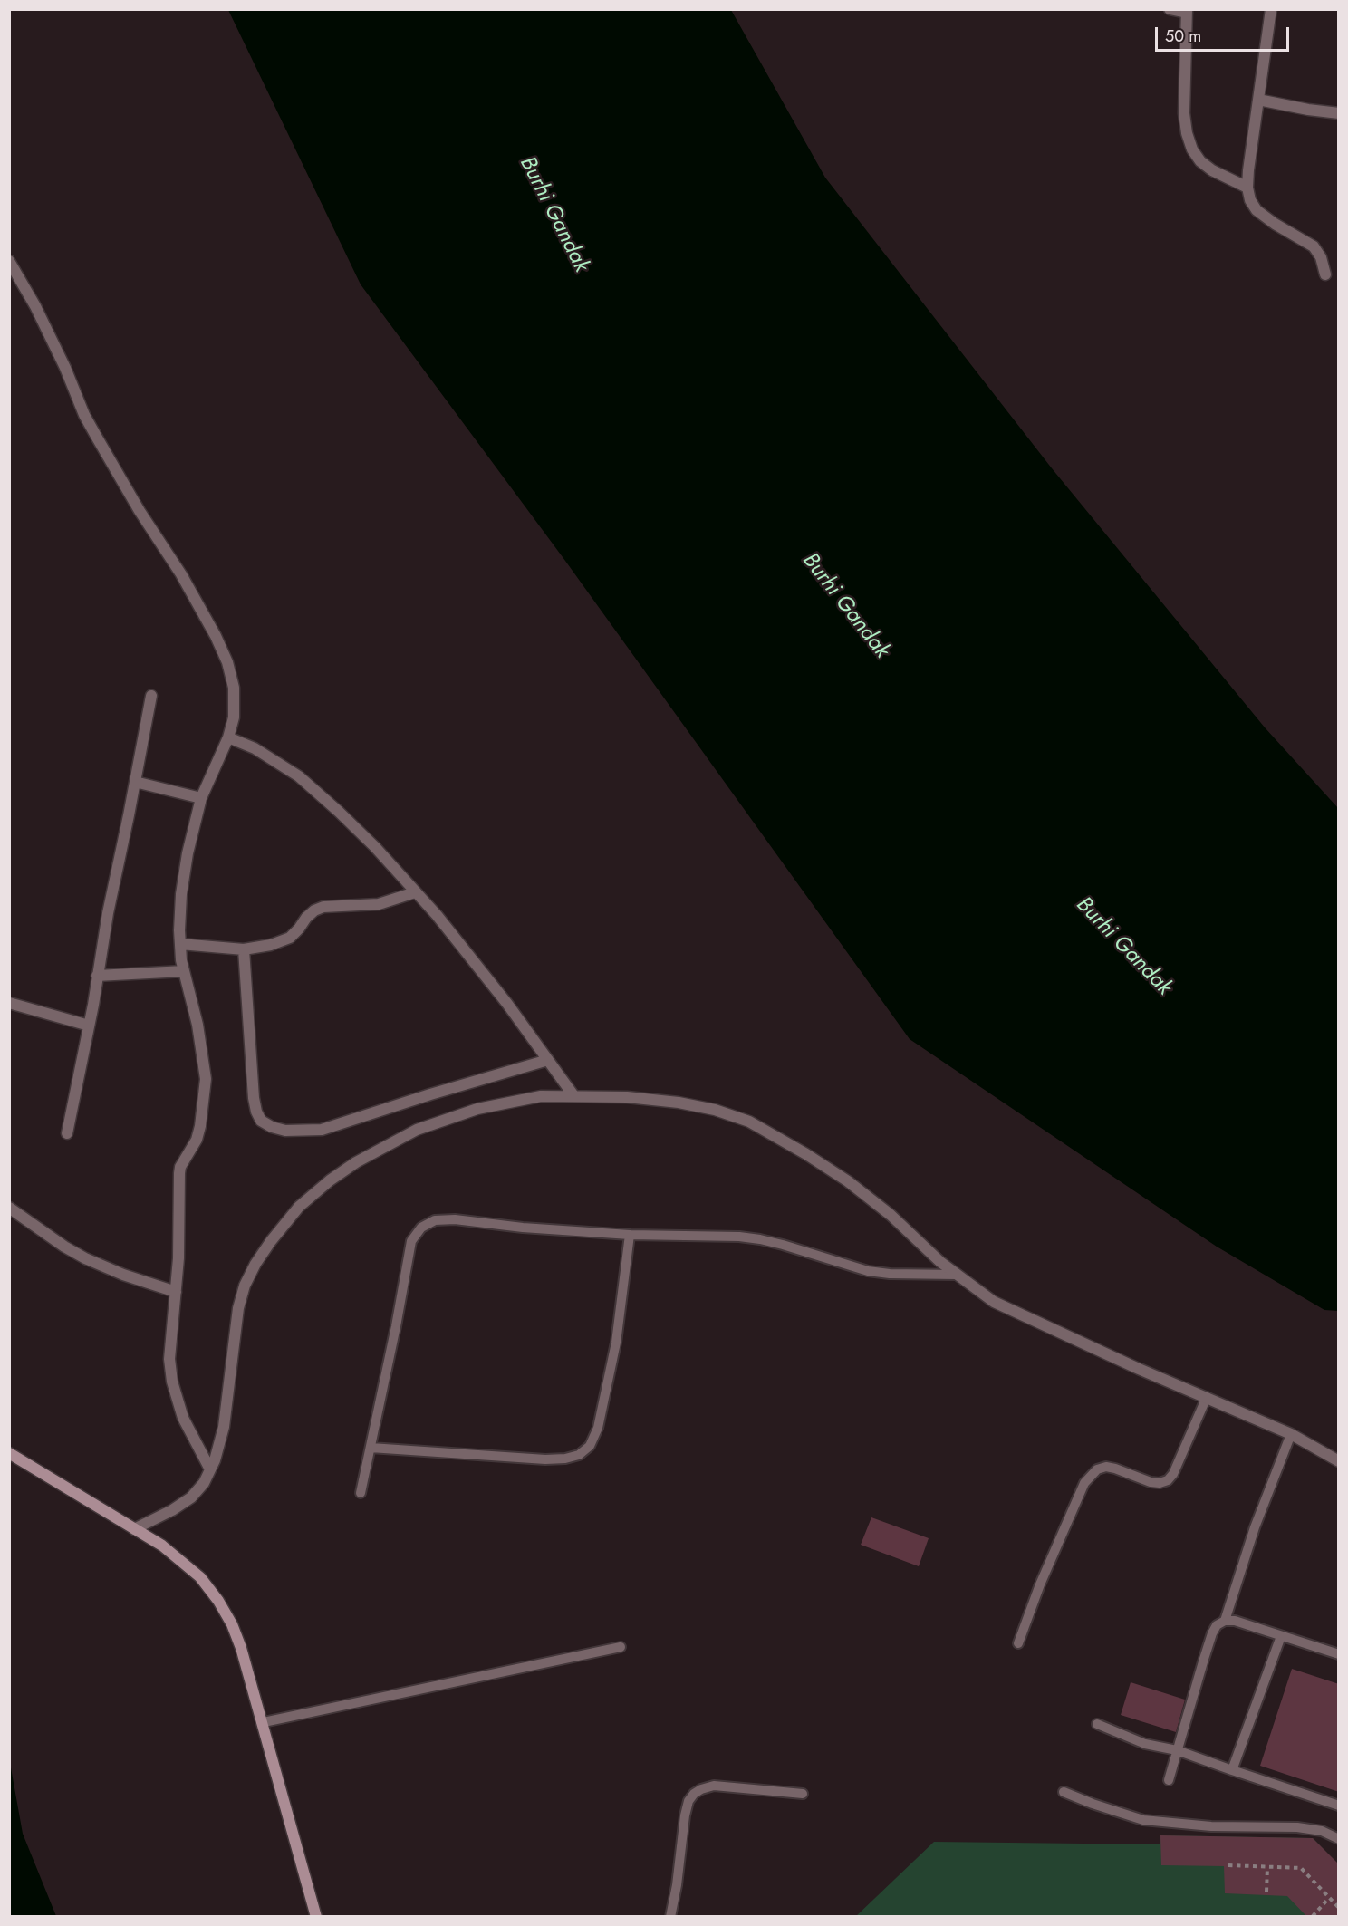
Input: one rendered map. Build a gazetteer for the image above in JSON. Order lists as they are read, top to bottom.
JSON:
{
  "water": ["Burhi Gandak"],
  "scale_bar": "50 m"
}
